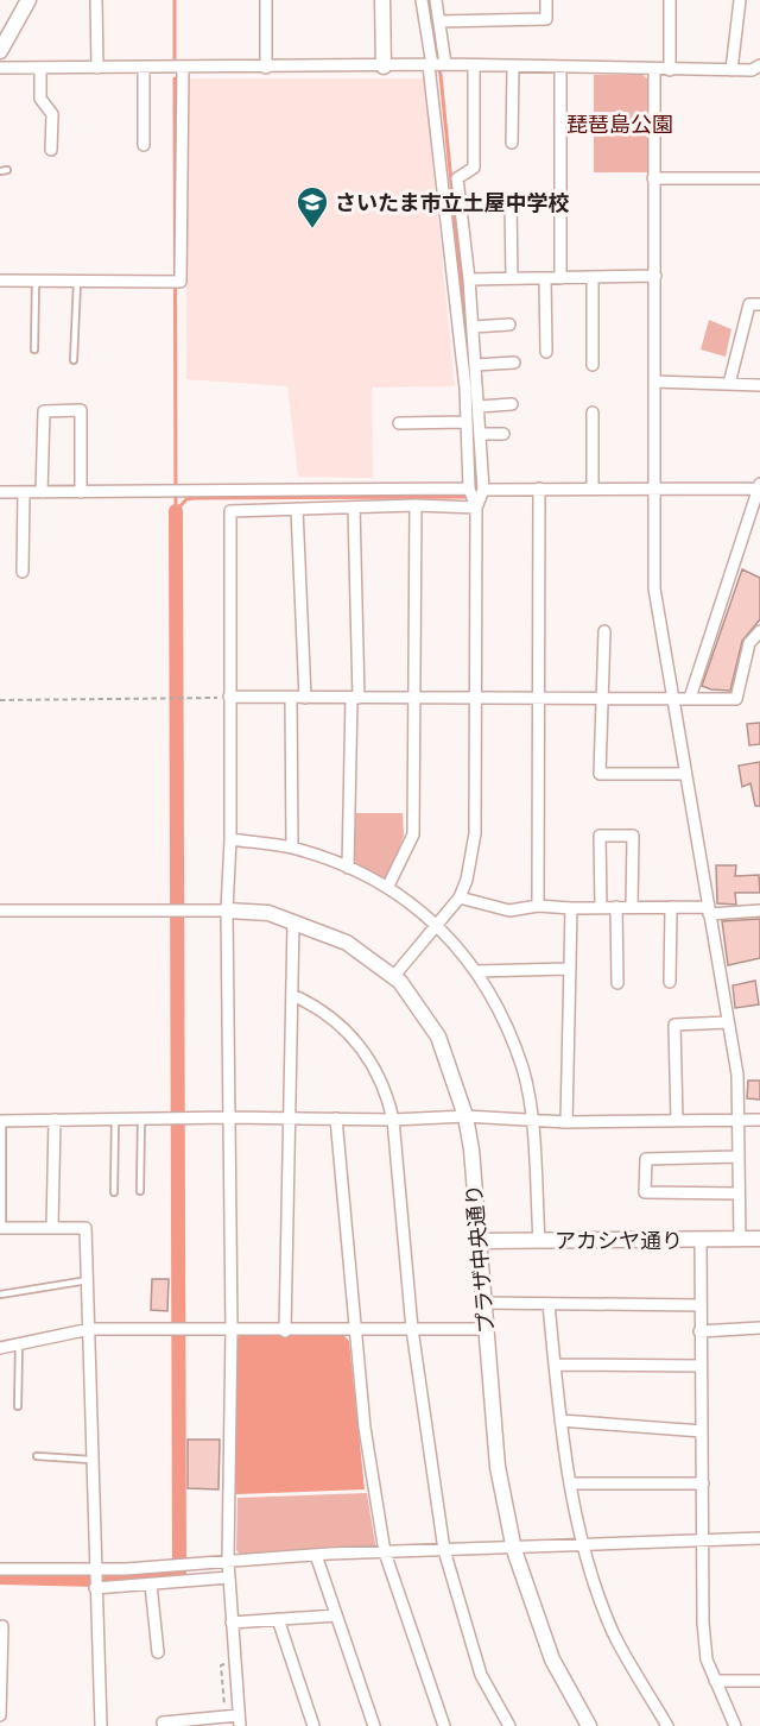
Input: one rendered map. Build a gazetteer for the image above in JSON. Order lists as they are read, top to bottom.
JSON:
{
  "streets": {
    "street": ["アカシヤ通り", "プラザ中央通り"]
  },
  "crossings": [
    ["アカシヤ通り", "プラザ中央通り"]
  ],
  "parks": ["琵琶島公園"],
  "places": {
    "school or university": ["さいたま市立土屋中学校"]
  }
}
